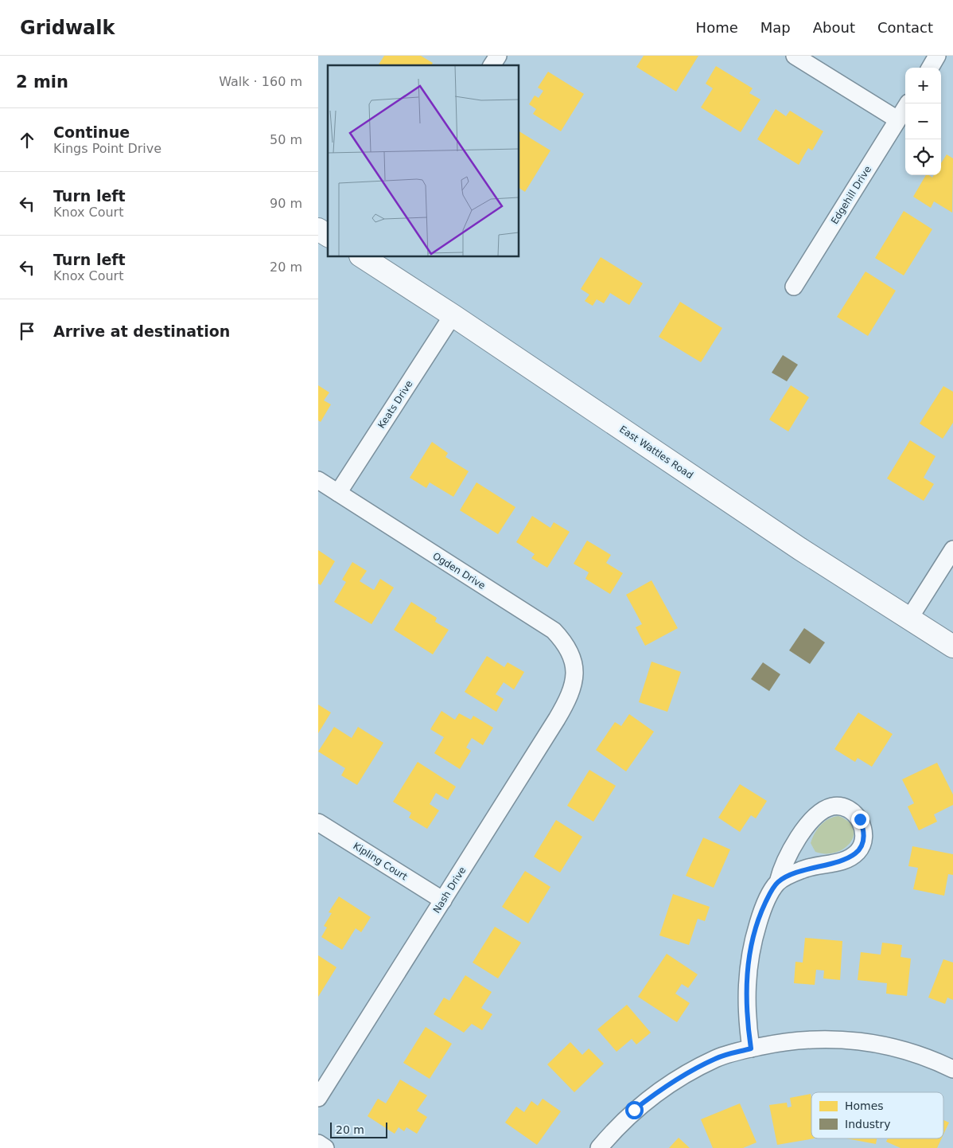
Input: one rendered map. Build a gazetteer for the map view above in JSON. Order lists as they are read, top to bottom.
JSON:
{
  "streets": {
    "main road": ["East Wattles Road"],
    "street": [
      "Edgehill Drive",
      "Keats Drive",
      "Ogden Drive",
      "Kipling Court",
      "Nash Drive"
    ]
  },
  "crossings": [
    ["Keats Drive", "East Wattles Road"],
    ["Keats Drive", "Ogden Drive"],
    ["Ogden Drive", "Nash Drive"],
    ["Kipling Court", "Nash Drive"]
  ],
  "legend": ["Homes", "Industry"],
  "scale_bar": "20 m",
  "page": {
    "header": "Gridwalk",
    "nav": [
      "Home",
      "Map",
      "About",
      "Contact"
    ],
    "heading": ["2 min", "Walk · 160 m"],
    "map_buttons": ["+", "−"],
    "list": [
      ["Continue", "Kings Point Drive", "50 m"],
      ["Turn left", "Knox Court", "90 m"],
      ["Turn left", "Knox Court", "20 m"],
      "Arrive at destination"
    ],
    "scale": "20 m"
  }
}
